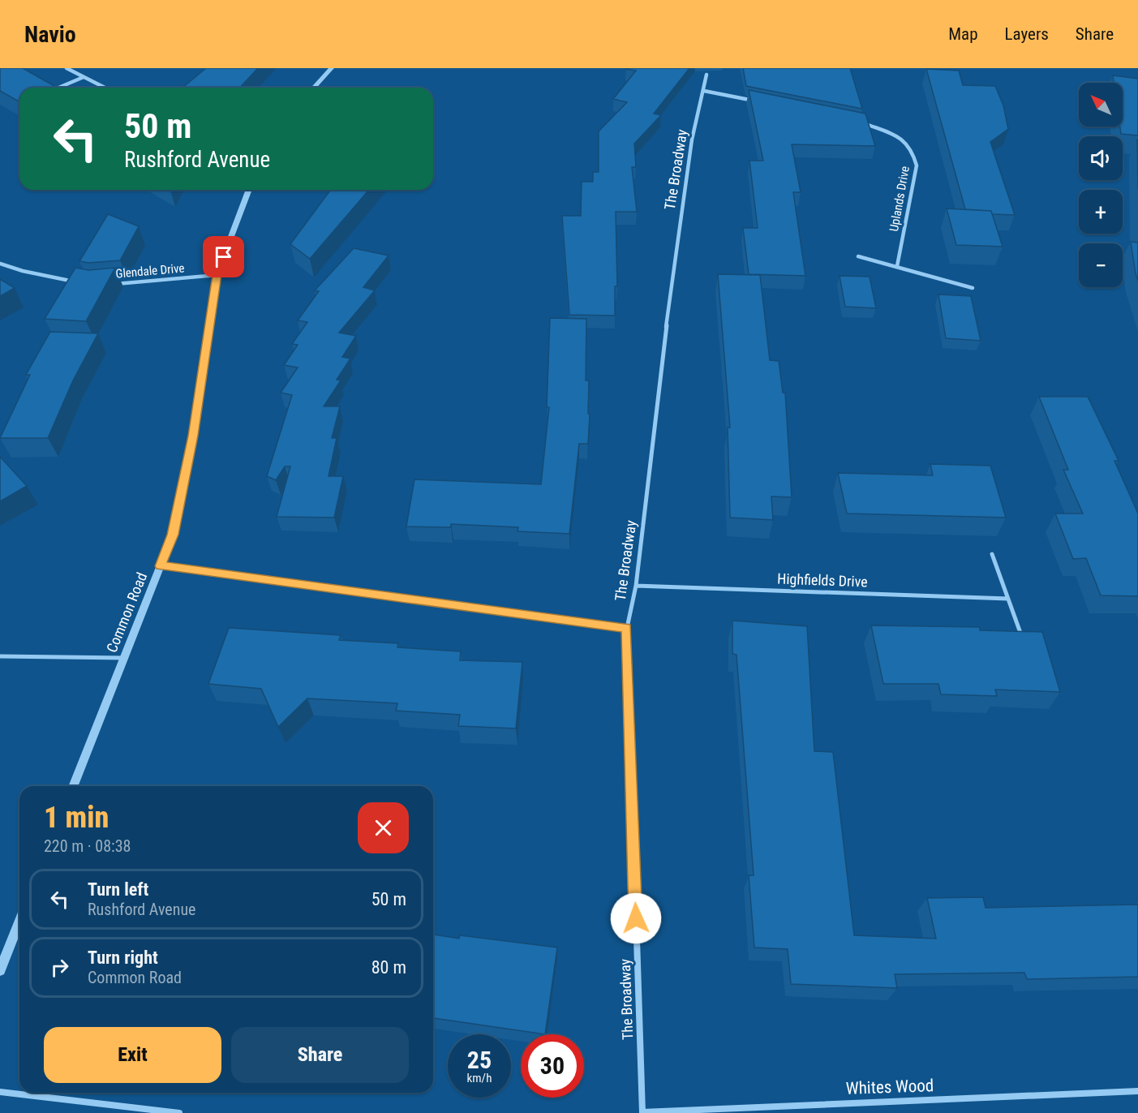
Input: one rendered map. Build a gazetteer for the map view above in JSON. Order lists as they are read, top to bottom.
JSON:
{
  "streets": {
    "street": [
      "The Broadway",
      "Uplands Drive",
      "Glendale Drive",
      "Highfields Drive",
      "Common Road",
      "Whites Wood"
    ]
  },
  "crossings": [
    ["The Broadway", "Highfields Drive"],
    ["The Broadway", "Whites Wood"],
    ["Glendale Drive", "Common Road"]
  ],
  "north": "top left",
  "page": {
    "header": "Navio",
    "nav": ["Map", "Layers", "Share"],
    "map_buttons": ["+", "−"],
    "turn": ["50 m", "Rushford Avenue"],
    "heading": ["1 min", "220 m · 08:38"],
    "list": [
      {
        "name": "Turn left",
        "note": "Rushford Avenue",
        "value": "50 m"
      },
      {
        "name": "Turn right",
        "note": "Common Road",
        "value": "80 m"
      }
    ],
    "buttons": ["Exit", "Share"],
    "speed": "25 km/h",
    "limit": "30"
  }
}
